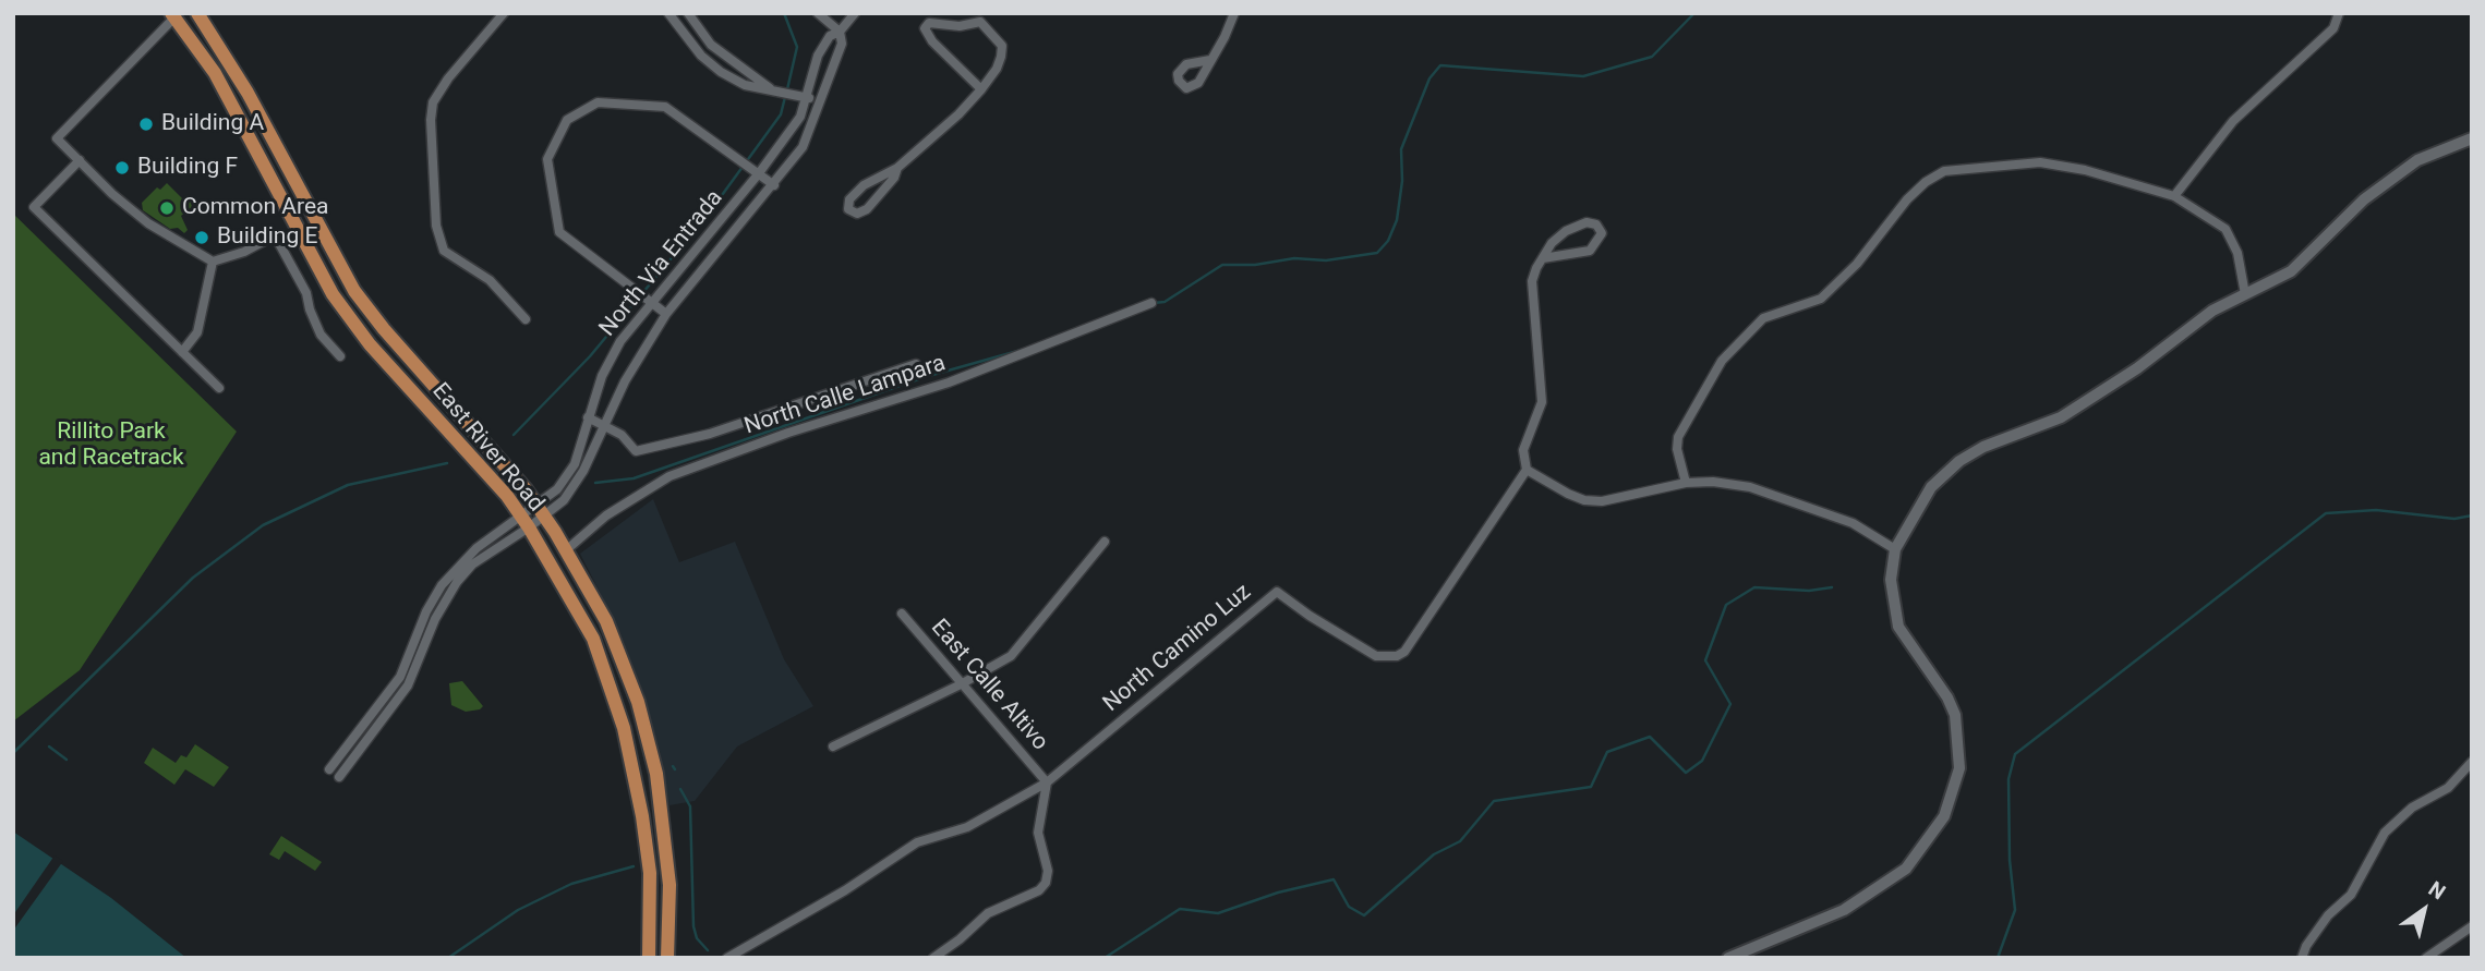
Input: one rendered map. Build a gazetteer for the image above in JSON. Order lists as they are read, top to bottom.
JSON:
{
  "streets": {
    "main road": ["East River Road"],
    "street": [
      "North Via Entrada",
      "North Calle Lampara",
      "North Camino Luz",
      "East Calle Altivo"
    ]
  },
  "crossings": [
    ["North Via Entrada", "North Calle Lampara"],
    ["North Via Entrada", "East River Road"],
    ["North Calle Lampara", "East River Road"],
    ["North Camino Luz", "East Calle Altivo"]
  ],
  "parks": ["Rillito Park and Racetrack"],
  "places": [
    "Building A",
    "Building F",
    "Common Area",
    "Building E"
  ],
  "north": "top right"
}
